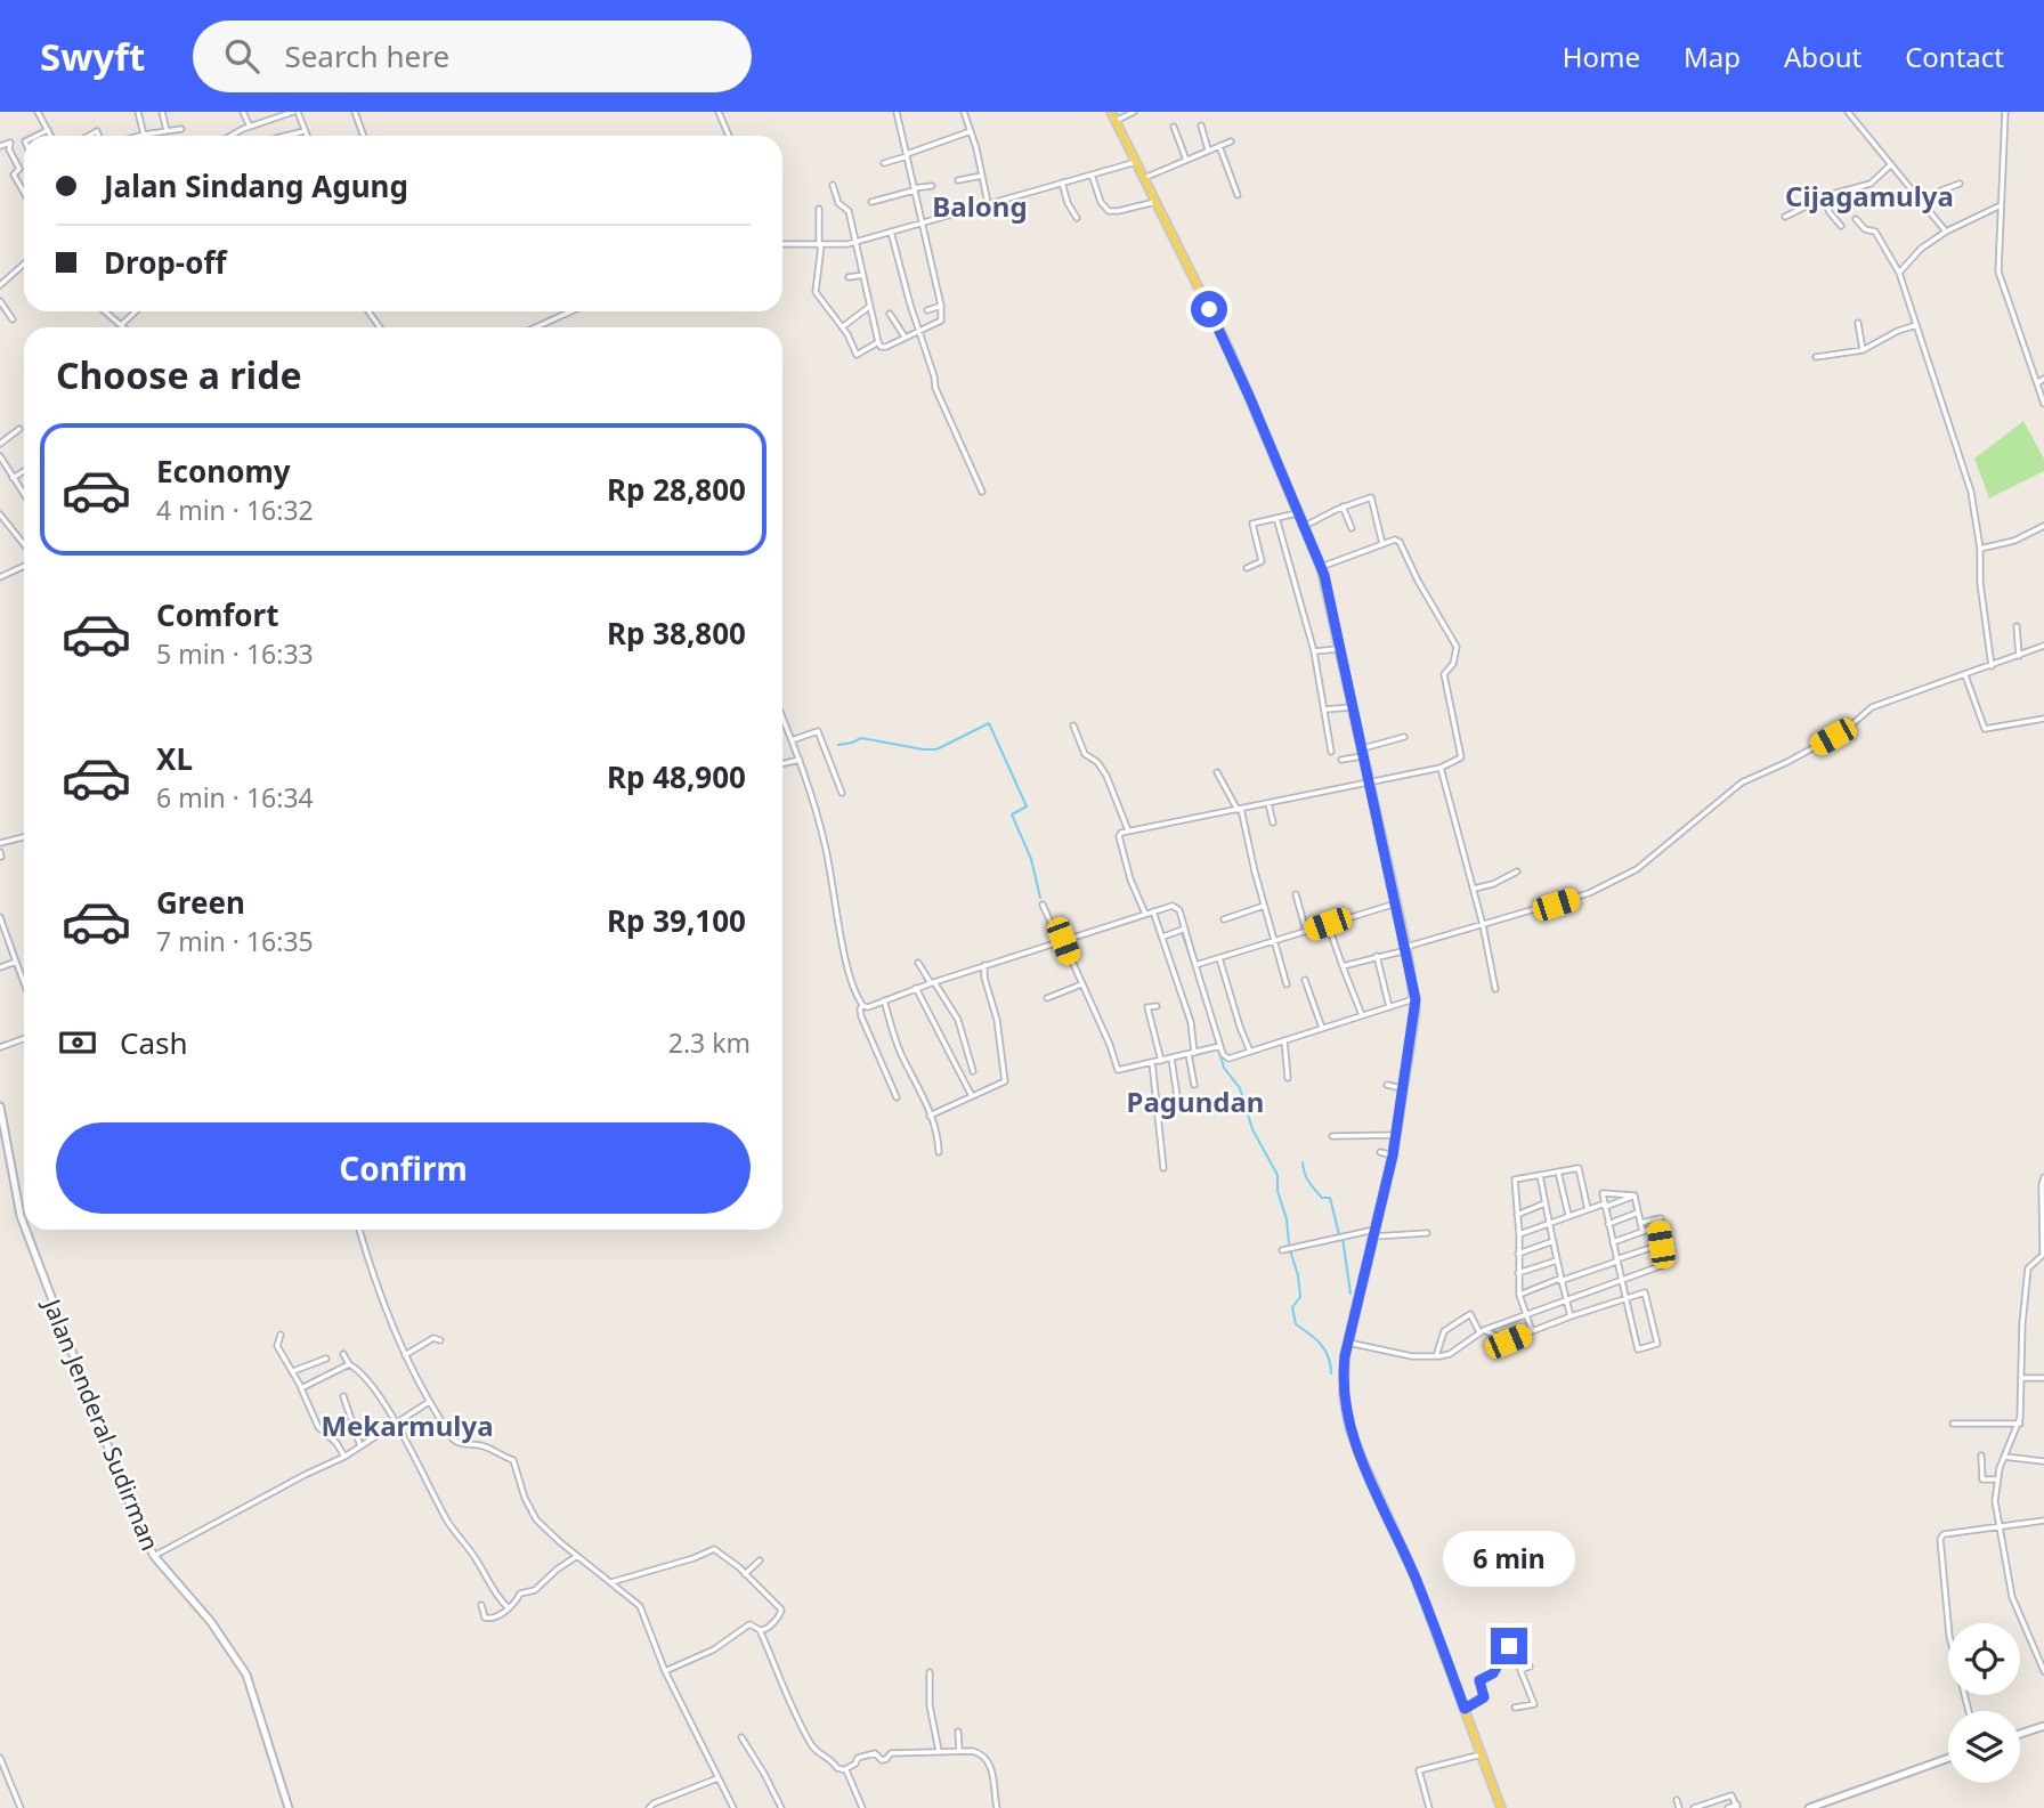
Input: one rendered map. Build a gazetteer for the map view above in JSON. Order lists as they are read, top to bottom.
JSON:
{
  "streets": {
    "main road": ["Jalan Jenderal Sudirman"]
  },
  "districts": [
    "Cijagamulya",
    "Balong",
    "Pagundan",
    "Mekarmulya"
  ],
  "page": {
    "header": "Swyft",
    "search": "Search here",
    "nav": [
      "Home",
      "Map",
      "About",
      "Contact"
    ],
    "banner": ["Jalan Sindang Agung", "Drop-off"],
    "heading": "Choose a ride",
    "list": [
      {
        "name": "Economy",
        "note": "4 min · 16:32",
        "value": "Rp 28,800"
      },
      {
        "name": "Comfort",
        "note": "5 min · 16:33",
        "value": "Rp 38,800"
      },
      {
        "name": "XL",
        "note": "6 min · 16:34",
        "value": "Rp 48,900"
      },
      {
        "name": "Green",
        "note": "7 min · 16:35",
        "value": "Rp 39,100"
      }
    ],
    "pay": ["Cash", "2.3 km"],
    "buttons": "Confirm",
    "bubble": "6 min"
  }
}
